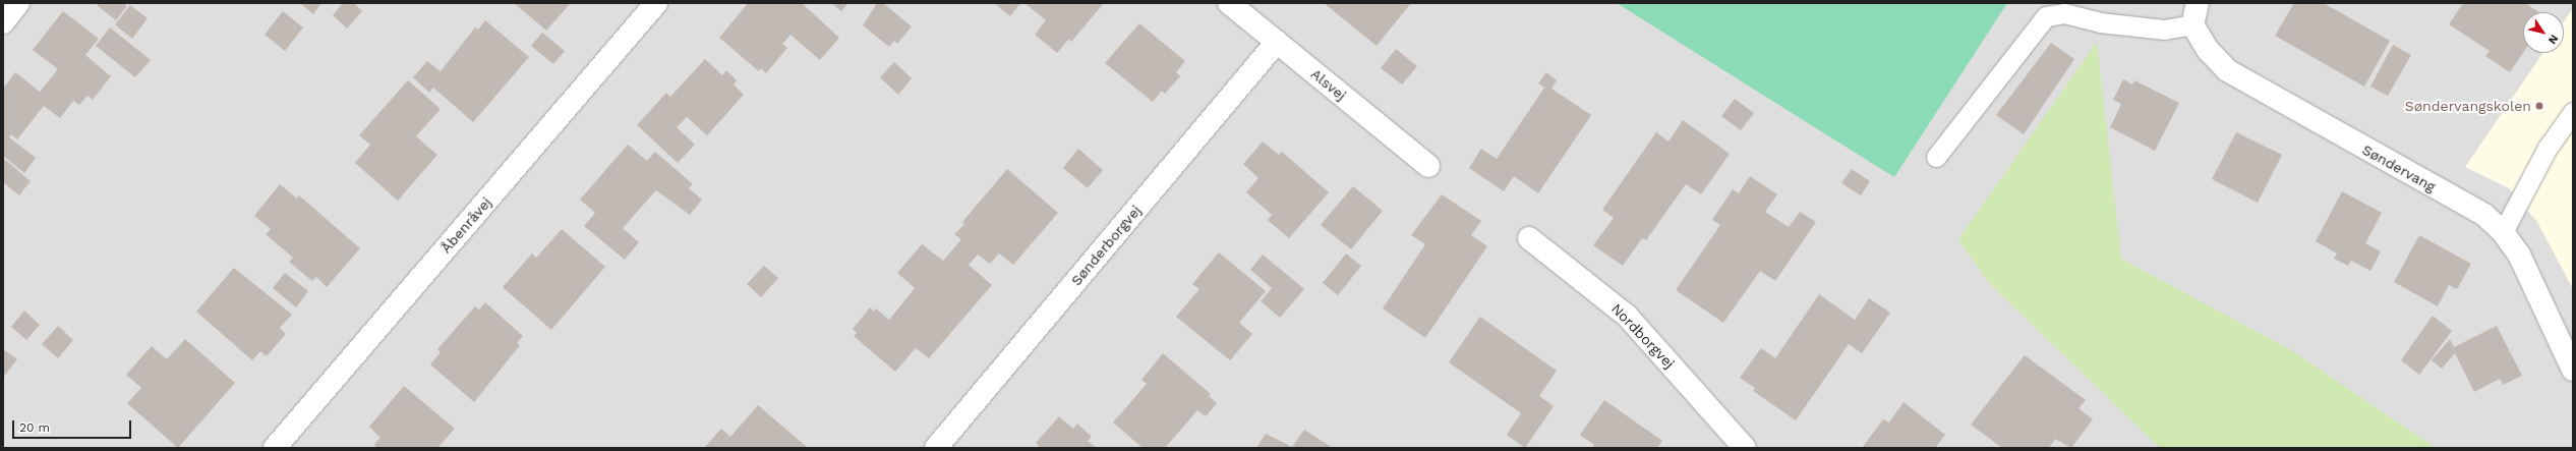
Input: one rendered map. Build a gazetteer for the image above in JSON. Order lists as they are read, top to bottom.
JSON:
{
  "streets": {
    "street": [
      "Alsvej",
      "Søndervang",
      "Åbenråvej",
      "Sønderborgvej",
      "Nordborgvej"
    ]
  },
  "crossings": [
    ["Alsvej", "Sønderborgvej"]
  ],
  "places": ["Søndervangskolen"],
  "scale_bar": "20 m",
  "north": "bottom right"
}
